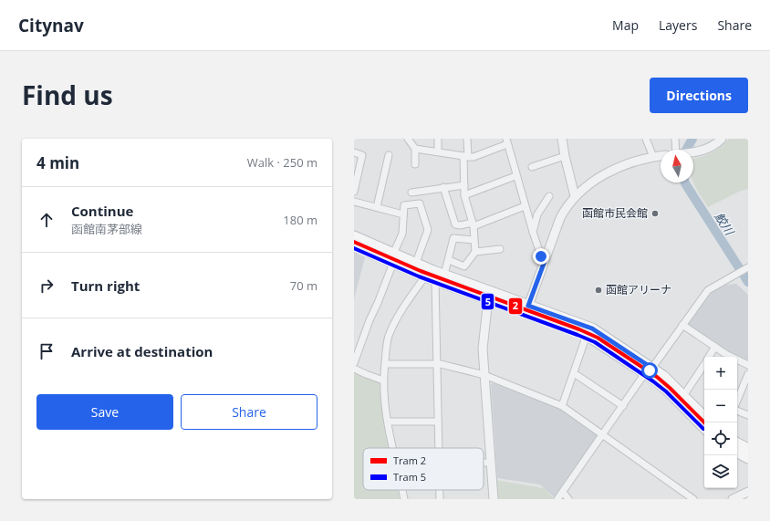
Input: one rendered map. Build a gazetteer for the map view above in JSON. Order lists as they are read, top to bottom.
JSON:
{
  "water": ["鮫川"],
  "places": ["函館市民会館", "函館アリーナ"],
  "lines": ["tram line 2", "tram line 5"],
  "legend": ["Tram 2", "Tram 5"],
  "north": "top",
  "page": {
    "header": "Citynav",
    "nav": ["Map", "Layers", "Share"],
    "title": "Find us",
    "buttons": [
      "Directions",
      ["Save", "Share"]
    ],
    "heading": ["4 min", "Walk · 250 m"],
    "list": [
      ["Continue", "函館南茅部線", "180 m"],
      ["Turn right", "70 m"],
      "Arrive at destination"
    ],
    "map_buttons": ["+", "−"]
  }
}
